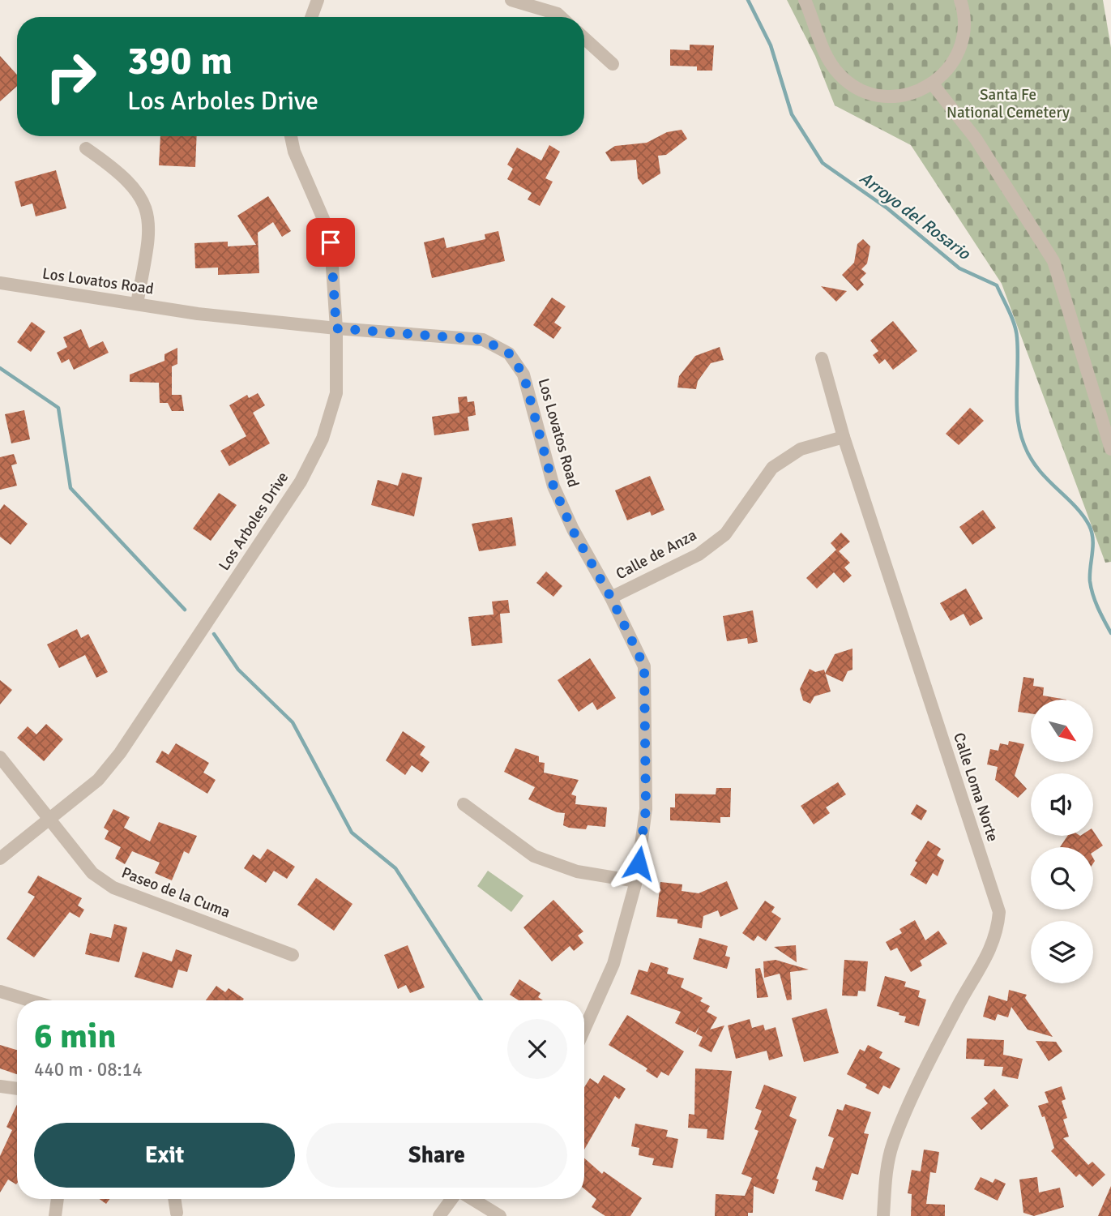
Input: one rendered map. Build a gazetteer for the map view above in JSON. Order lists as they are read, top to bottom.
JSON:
{
  "streets": {
    "street": [
      "Los Lovatos Road",
      "Los Arboles Drive",
      "Calle de Anza",
      "Calle Loma Norte",
      "Paseo de la Cuma"
    ]
  },
  "crossings": [
    ["Los Lovatos Road", "Los Arboles Drive"],
    ["Los Lovatos Road", "Calle de Anza"],
    ["Los Arboles Drive", "Paseo de la Cuma"],
    ["Calle de Anza", "Calle Loma Norte"]
  ],
  "water": ["Arroyo del Rosario"],
  "parks": ["Santa Fe National Cemetery"],
  "north": "bottom right",
  "page": {
    "turn": ["390 m", "Los Arboles Drive"],
    "heading": ["6 min", "440 m · 08:14"],
    "buttons": ["Exit", "Share"]
  }
}
